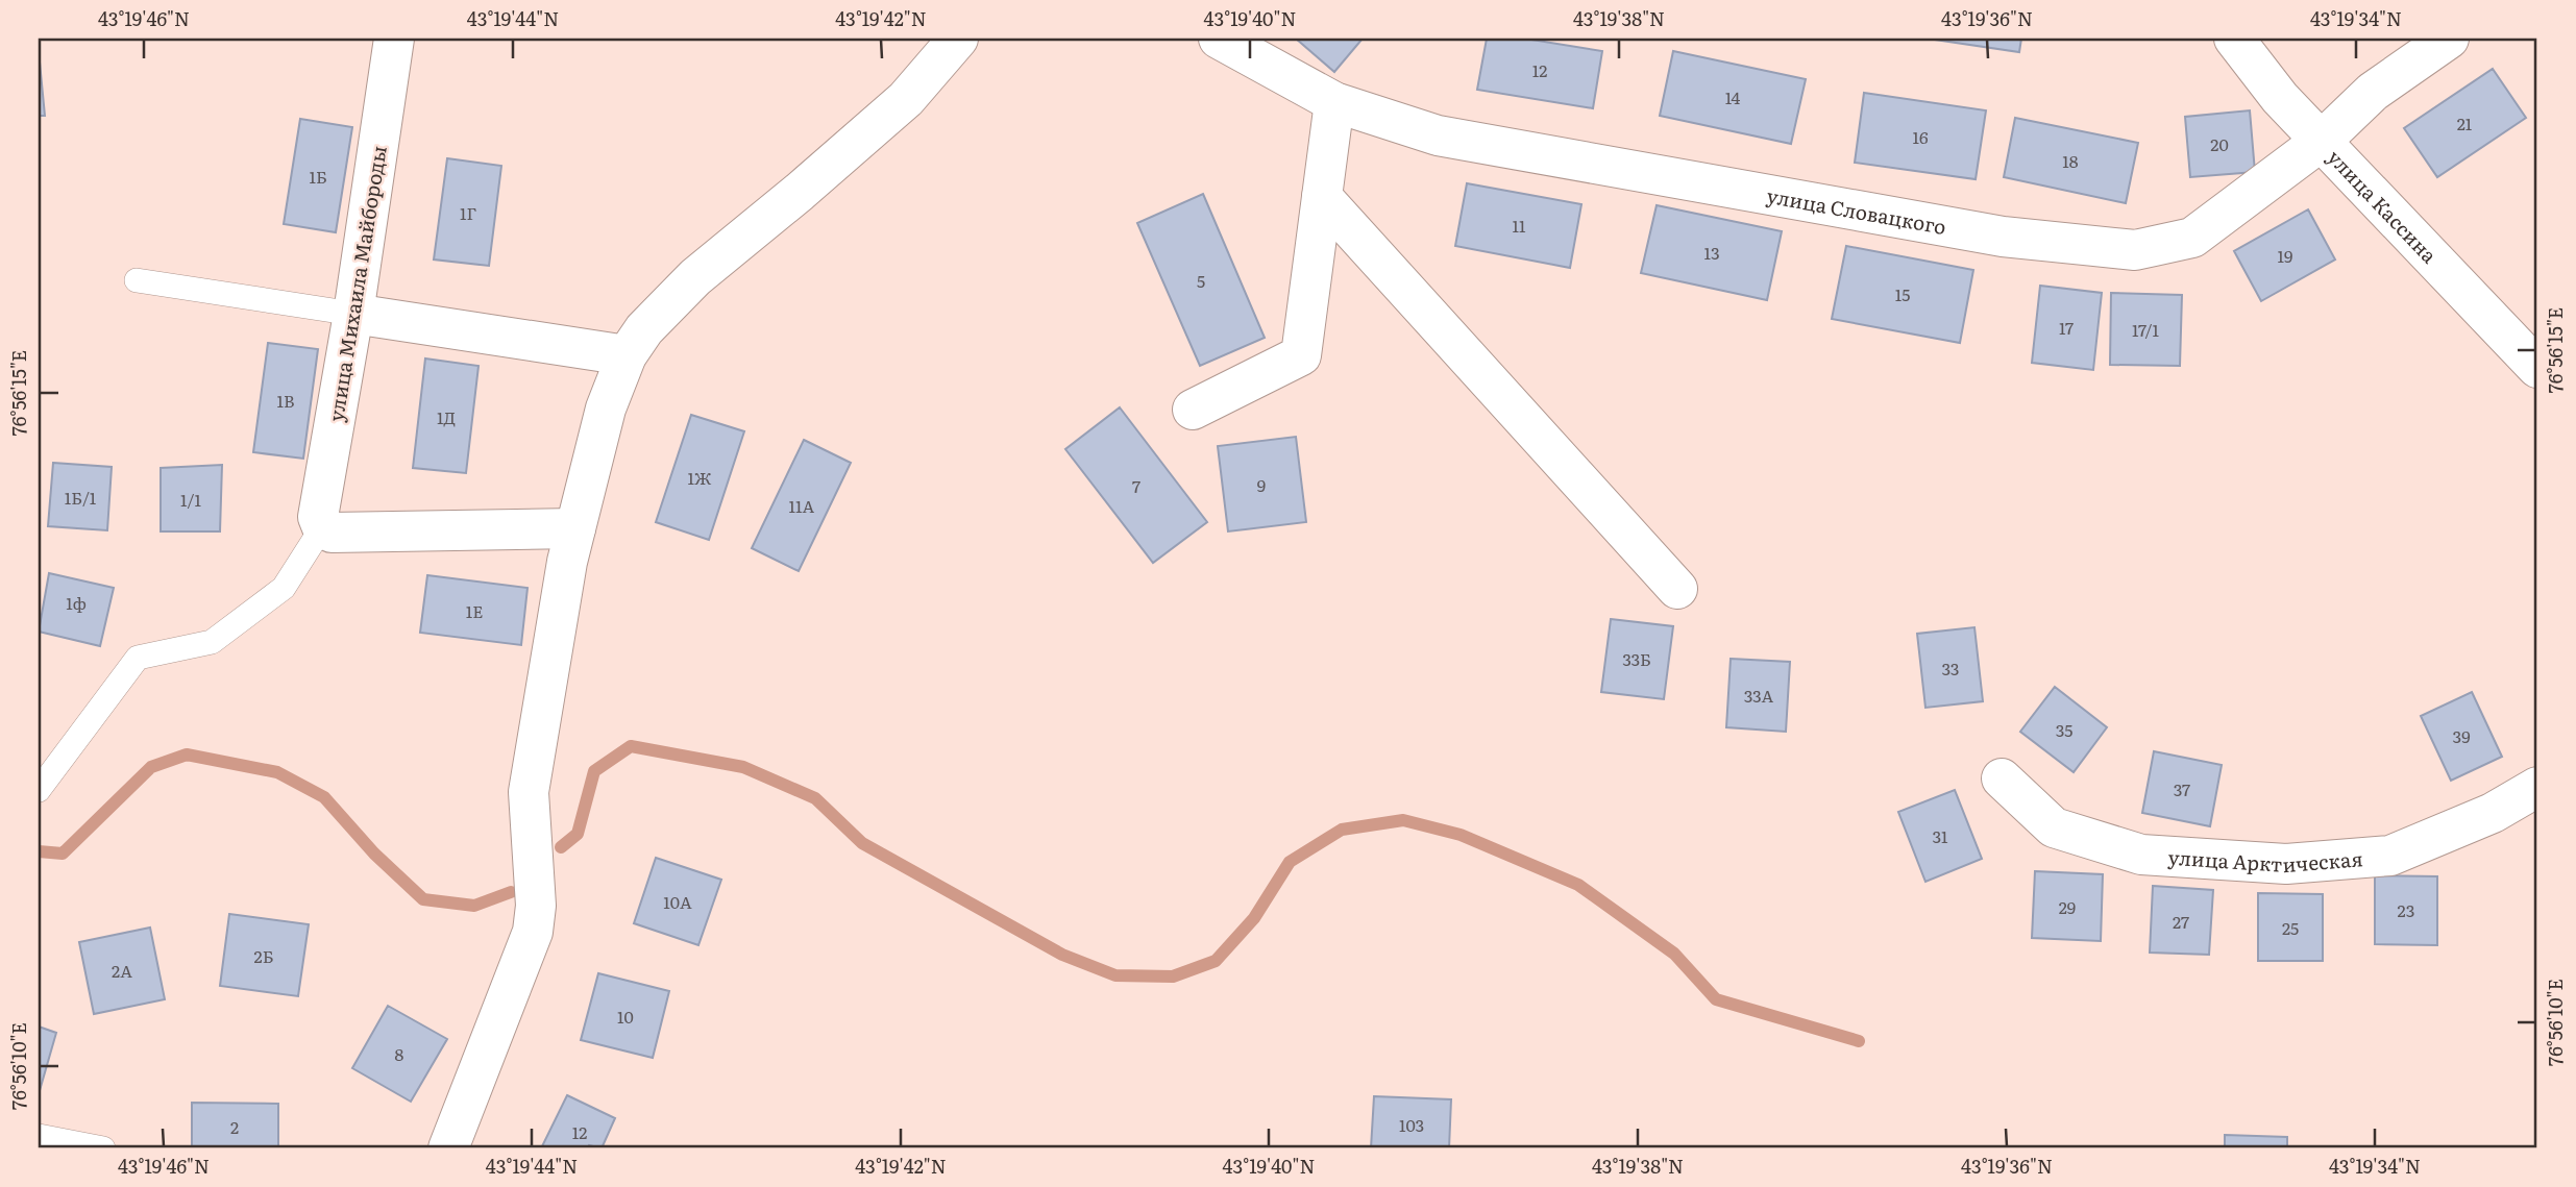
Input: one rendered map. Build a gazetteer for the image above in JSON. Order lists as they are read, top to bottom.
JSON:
{
  "streets": {
    "street": [
      "улица Кассина",
      "улица Словацкого",
      "улица Михаила Майбороды",
      "улица Арктическая"
    ]
  },
  "crossings": [
    ["улица Кассина", "улица Словацкого"]
  ],
  "house_numbers": [
    "12",
    "14",
    "21",
    "16",
    "20",
    "18",
    "1Б",
    "1Г",
    "11",
    "13",
    "19",
    "5",
    "15",
    "17",
    "17/1",
    "1В",
    "1Д",
    "1Ж",
    "9",
    "7",
    "1Б/1",
    "1/1",
    "11А",
    "1ф",
    "1Е",
    "33Б",
    "33",
    "33А",
    "35",
    "39",
    "37",
    "31",
    "10А",
    "29",
    "23",
    "27",
    "25",
    "2Б",
    "2А",
    "10",
    "8",
    "103",
    "2",
    "12"
  ],
  "coordinates": [
    "43°19'46\"N",
    "43°19'44\"N",
    "43°19'42\"N",
    "43°19'40\"N",
    "43°19'38\"N",
    "43°19'36\"N",
    "43°19'34\"N",
    "76°56'15\"E",
    "76°56'10\"E"
  ]
}
